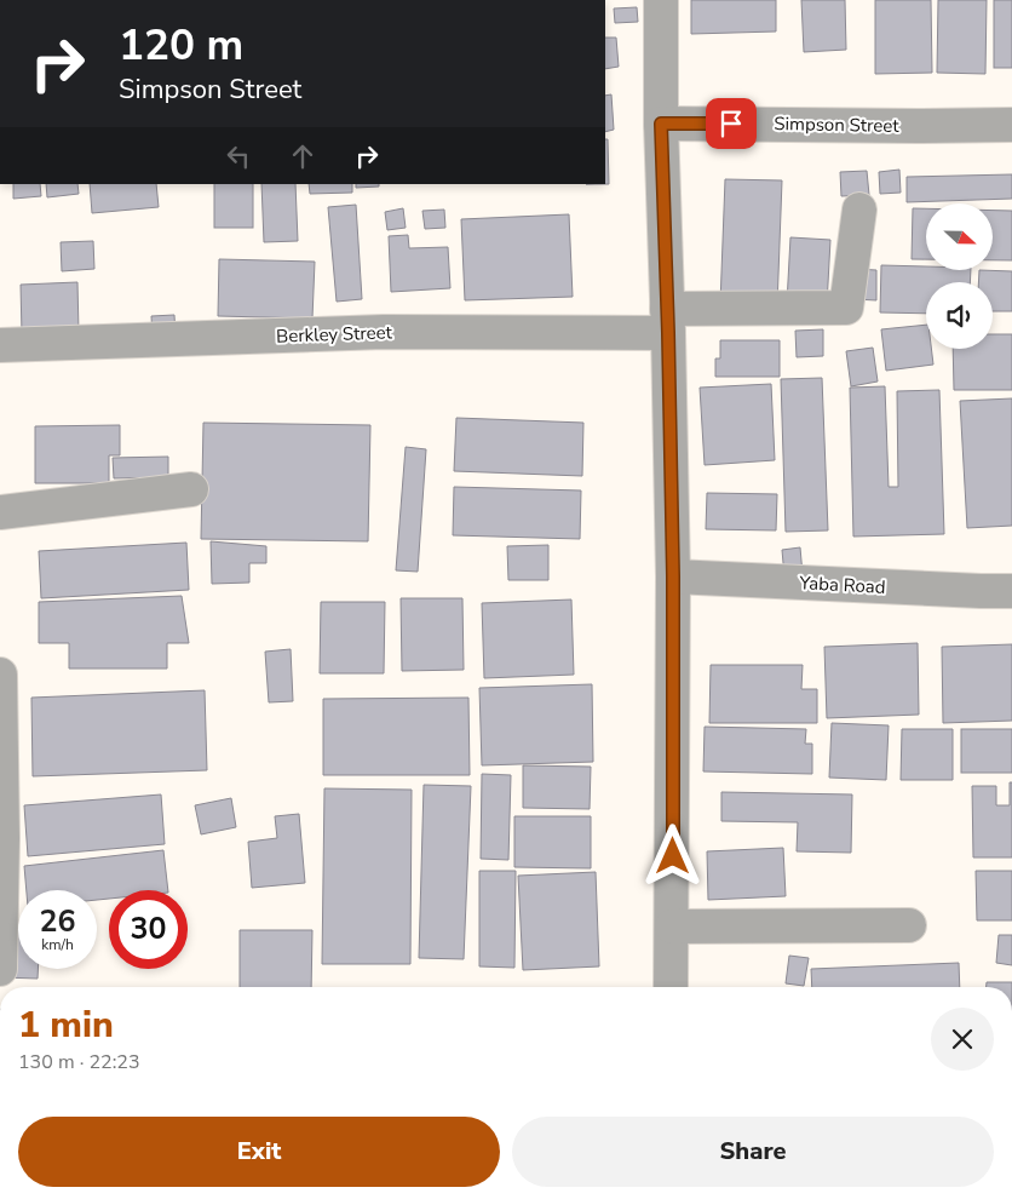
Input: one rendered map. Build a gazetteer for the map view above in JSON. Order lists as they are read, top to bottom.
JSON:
{
  "streets": {
    "street": ["Simpson Street", "Berkley Street", "Yaba Road"]
  },
  "north": "right",
  "page": {
    "turn": ["120 m", "Simpson Street"],
    "speed": "26 km/h",
    "limit": "30",
    "heading": ["1 min", "130 m · 22:23"],
    "buttons": ["Exit", "Share"]
  }
}
